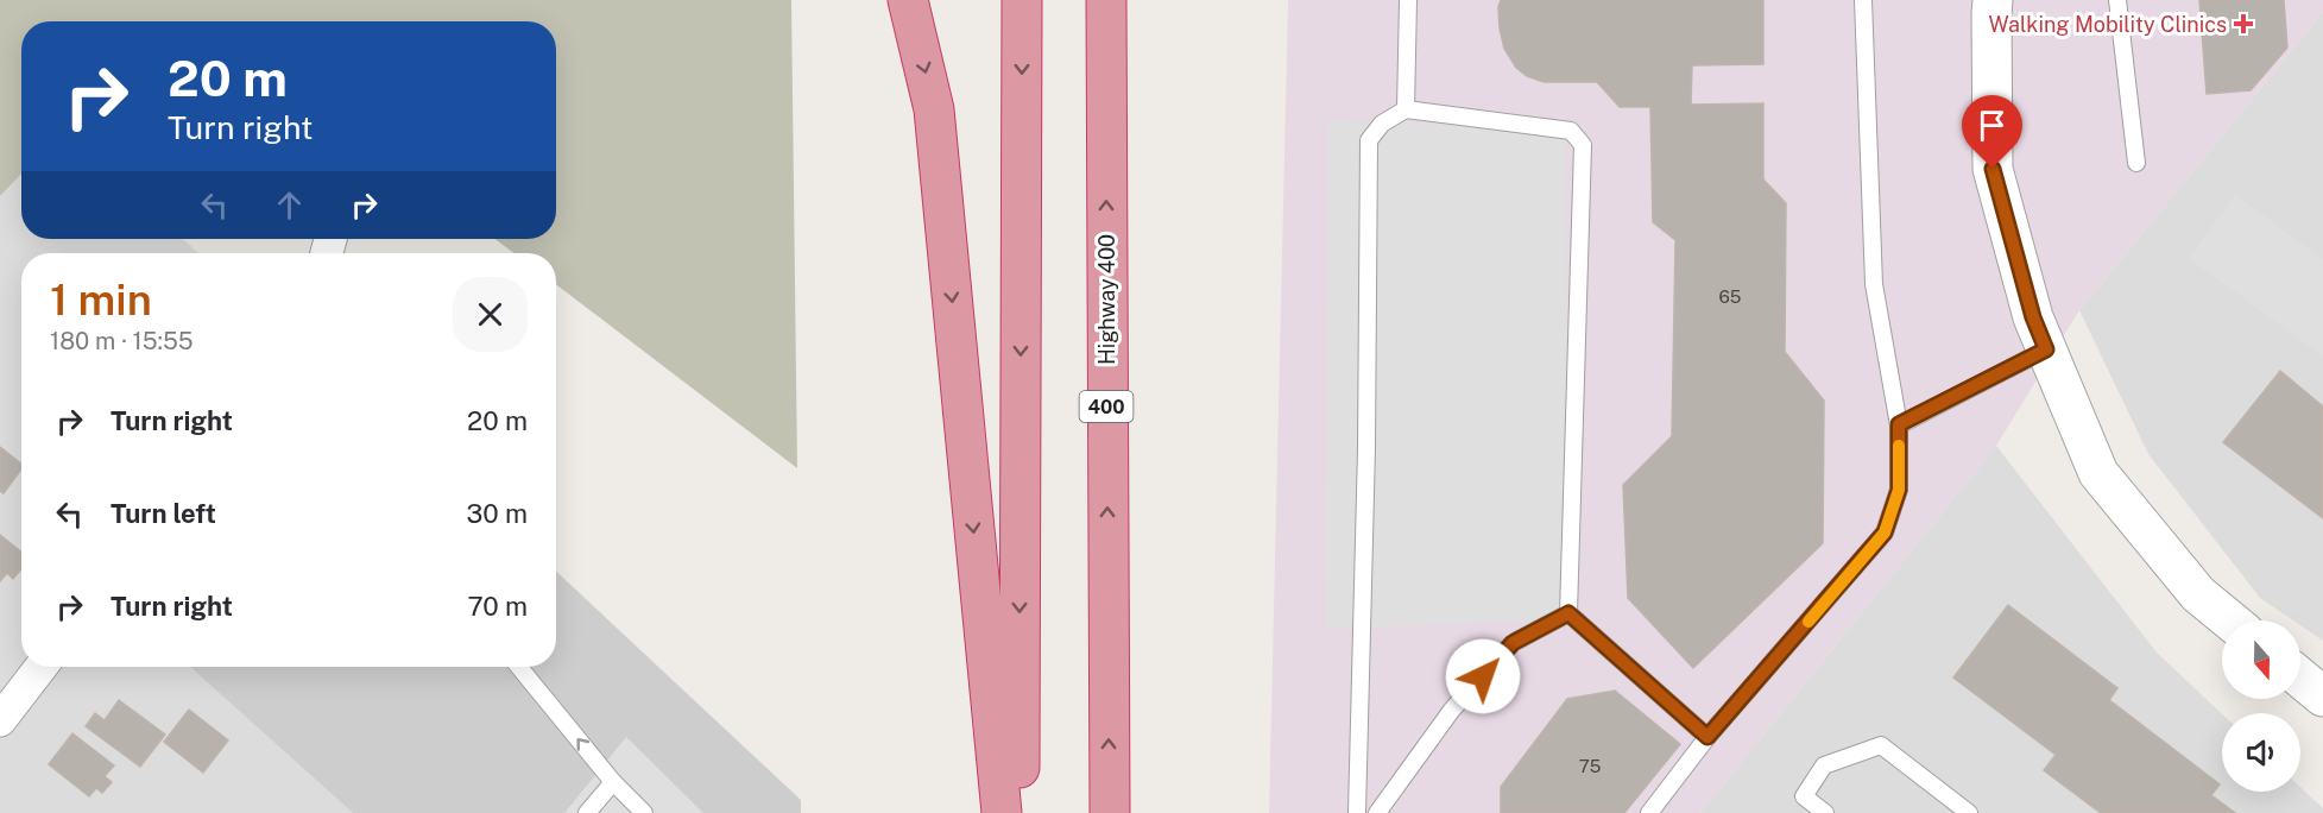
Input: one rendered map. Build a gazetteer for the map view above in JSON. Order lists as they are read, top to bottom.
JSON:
{
  "streets": {
    "highway": ["Highway 400", "400"]
  },
  "places": {
    "health": ["Walking Mobility Clinics"]
  },
  "house_numbers": ["65", "75"],
  "north": "bottom",
  "page": {
    "turn": ["20 m", "Turn right"],
    "heading": ["1 min", "180 m · 15:55"],
    "list": [
      {
        "name": "Turn right",
        "value": "20 m"
      },
      {
        "name": "Turn left",
        "value": "30 m"
      },
      {
        "name": "Turn right",
        "value": "70 m"
      }
    ]
  }
}
